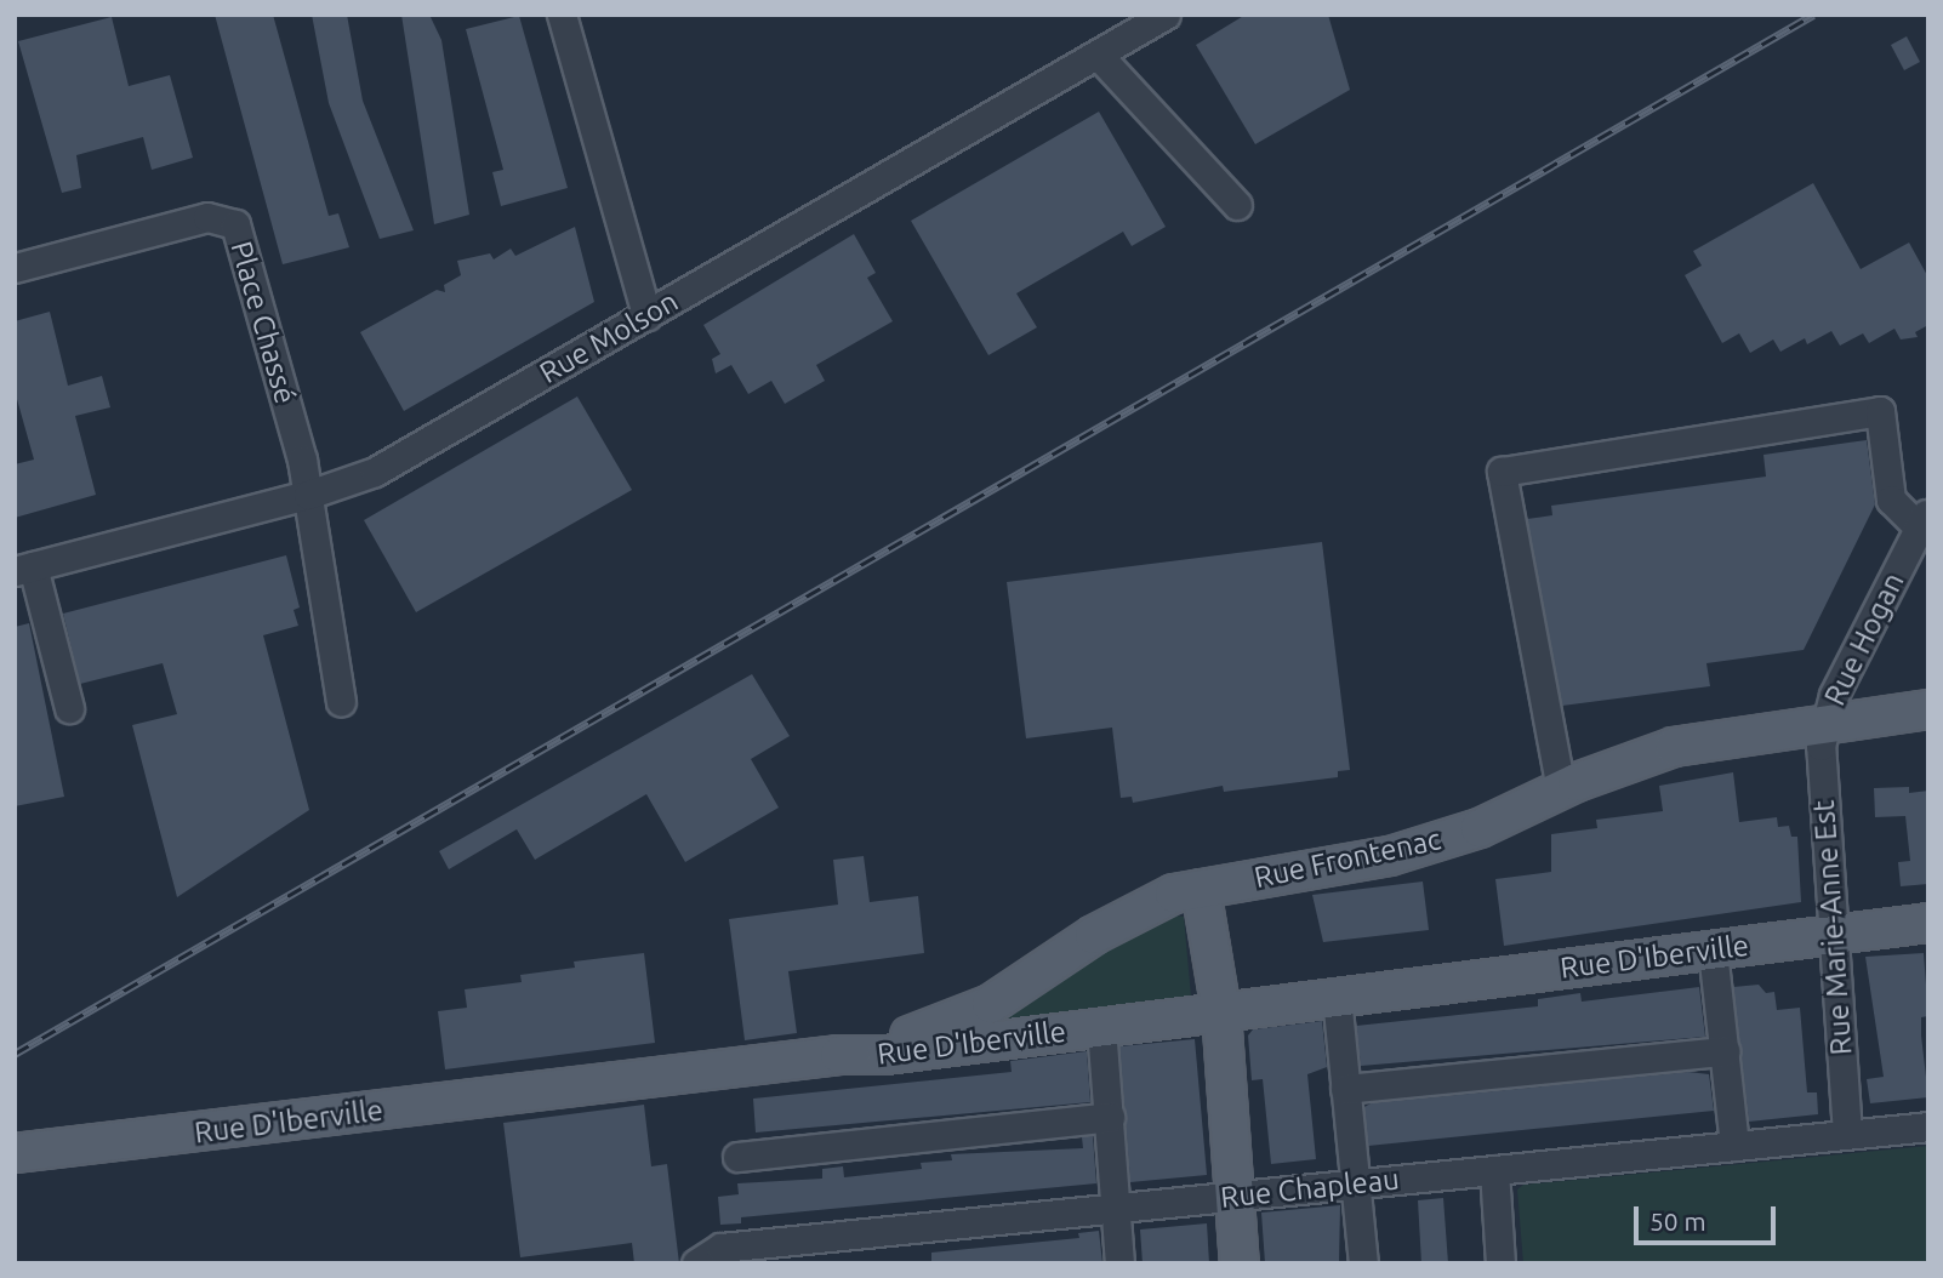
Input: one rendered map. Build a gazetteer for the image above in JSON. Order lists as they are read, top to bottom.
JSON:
{
  "streets": {
    "main road": ["Rue Frontenac", "Rue D'Iberville"],
    "street": [
      "Place Chassé",
      "Rue Molson",
      "Rue Hogan",
      "Rue Marie-Anne Est",
      "Rue Chapleau"
    ]
  },
  "crossings": [
    ["Place Chassé", "Rue Molson"],
    ["Rue Hogan", "Rue Frontenac"],
    ["Rue Hogan", "Rue Marie-Anne Est"],
    ["Rue Frontenac", "Rue Marie-Anne Est"],
    ["Rue Frontenac", "Rue D'Iberville"],
    ["Rue Marie-Anne Est", "Rue D'Iberville"],
    ["Rue Marie-Anne Est", "Rue Chapleau"]
  ],
  "scale_bar": "50 m"
}
